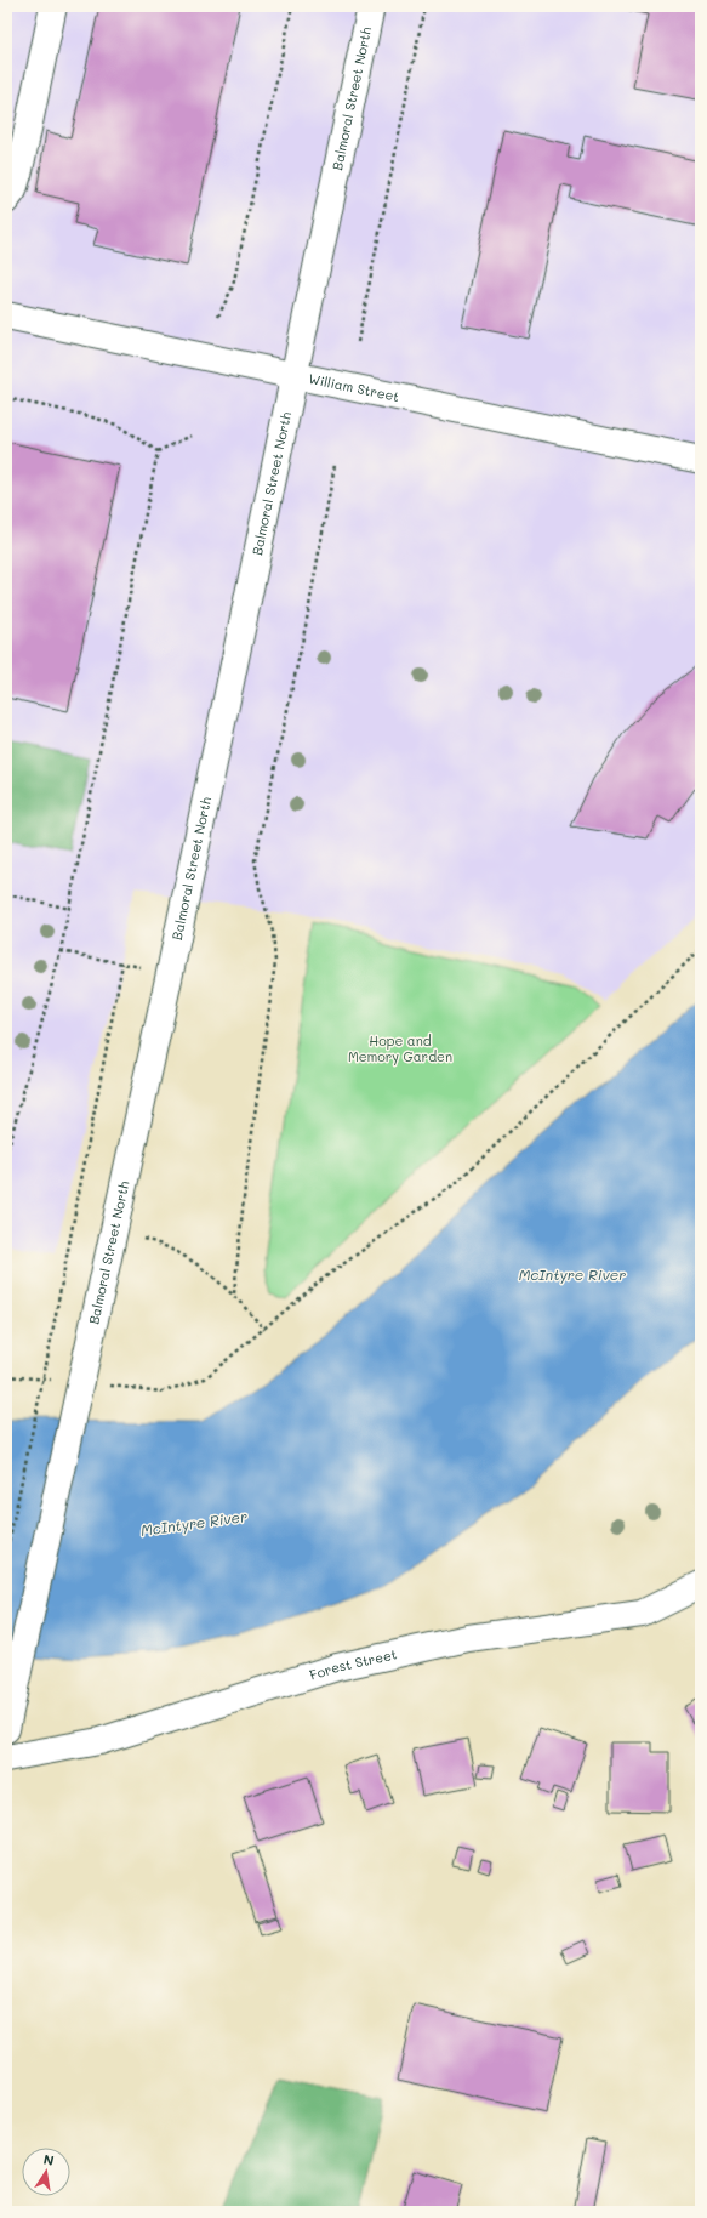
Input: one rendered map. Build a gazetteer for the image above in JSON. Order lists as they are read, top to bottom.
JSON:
{
  "streets": {
    "main road": ["Balmoral Street North", "William Street", "Forest Street"]
  },
  "crossings": [
    ["Balmoral Street North", "William Street"]
  ],
  "water": ["McIntyre River"],
  "parks": ["Hope and Memory Garden"],
  "north": "top"
}
